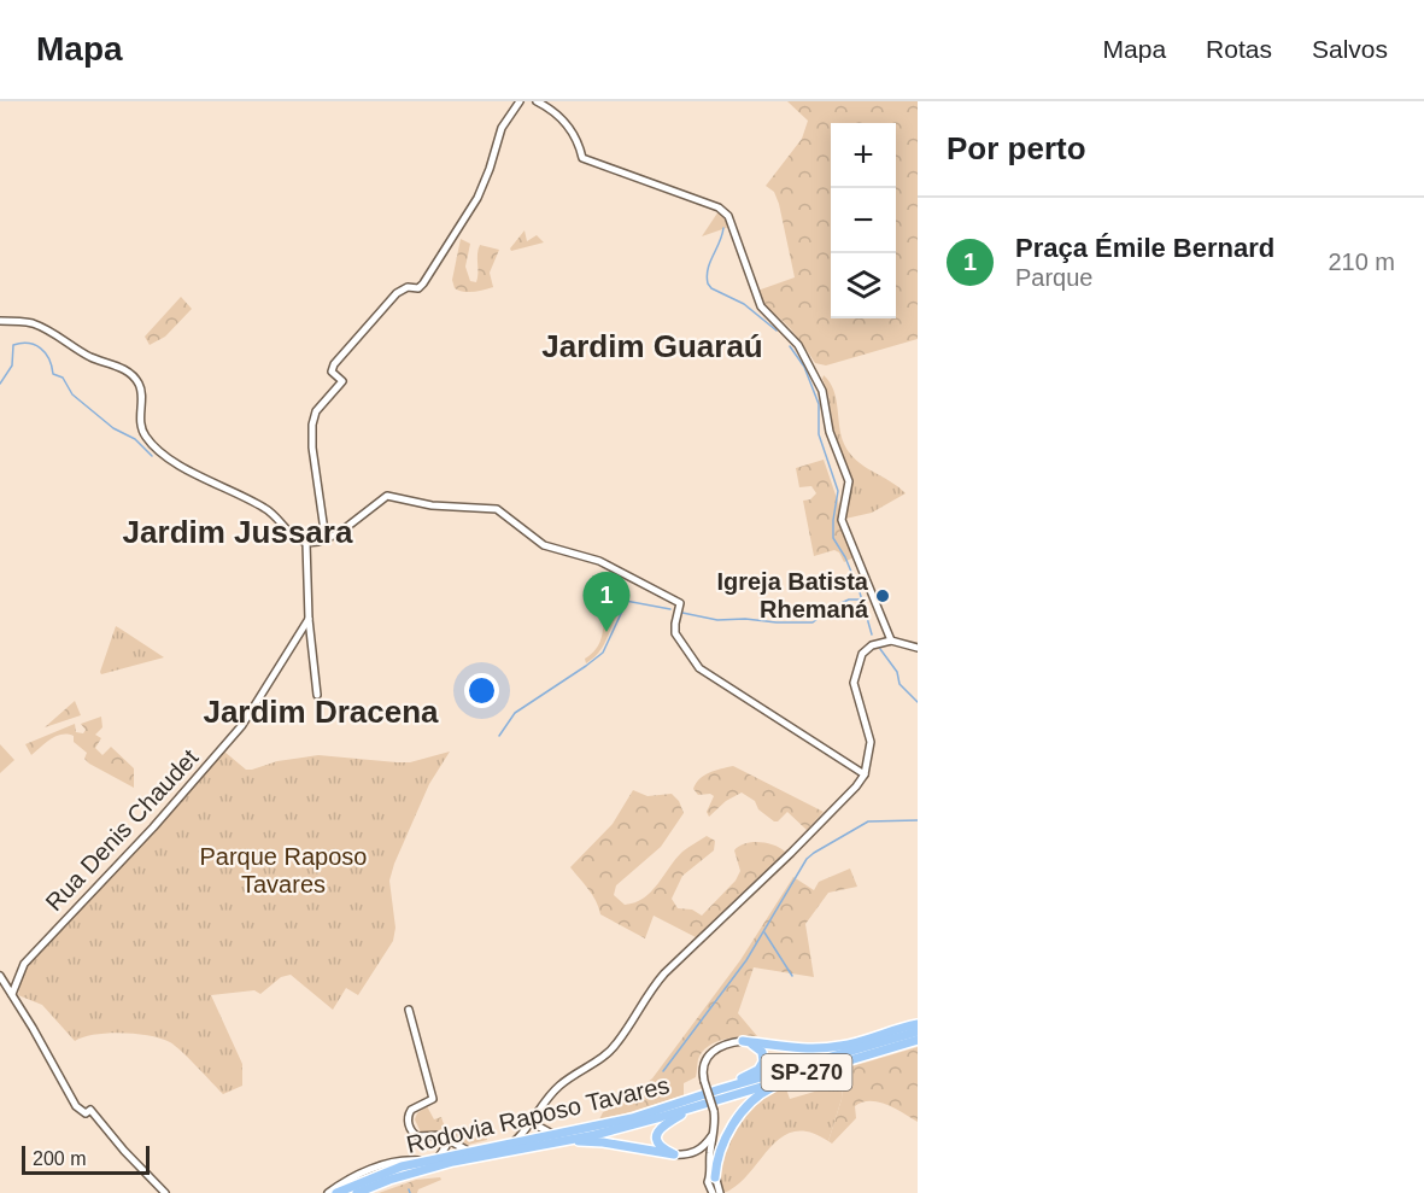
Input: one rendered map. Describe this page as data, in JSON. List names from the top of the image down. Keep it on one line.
{"streets":{"highway":["SP-270","Rodovia Raposo Tavares"],"street":["Rua Denis Chaudet"]},"districts":["Jardim Guaraú","Jardim Jussara","Jardim Dracena"],"parks":["Parque Raposo Tavares"],"places":["Igreja Batista Rhemaná"],"scale_bar":"200 m","page":{"header":"Mapa","nav":["Mapa","Rotas","Salvos"],"heading":"Por perto","map_buttons":["+","−"],"list":[{"mark":"1","name":"Praça Émile Bernard","note":"Parque","value":"210 m"}],"pins":"1","scale":"200 m"}}
